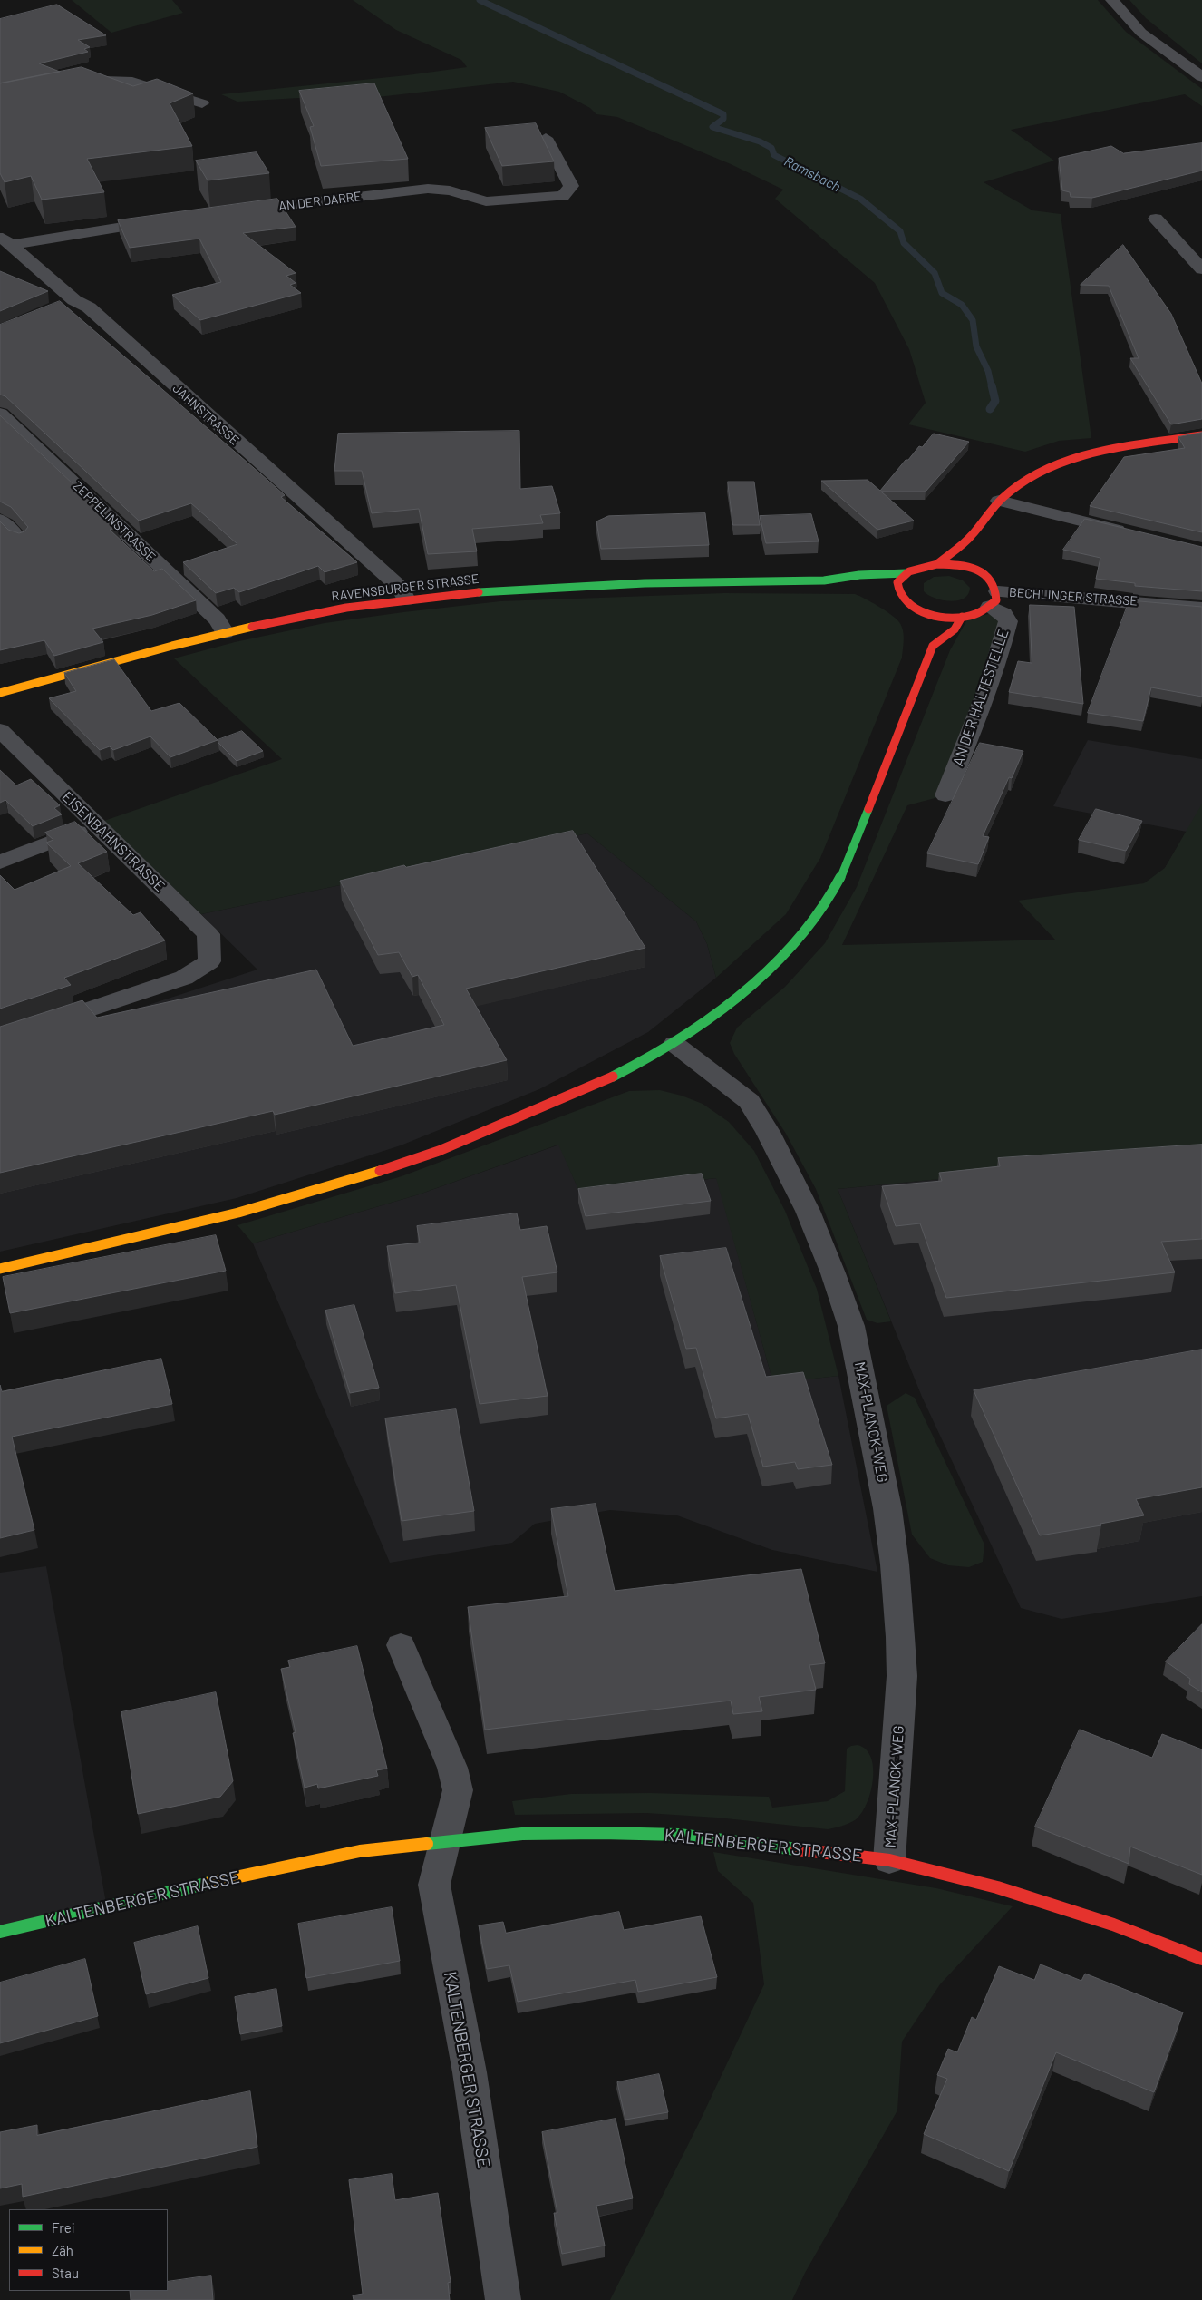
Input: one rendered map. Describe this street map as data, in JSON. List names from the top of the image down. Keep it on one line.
{"streets":{"main road":["RAVENSBURGER STRASSE","KALTENBERGER STRASSE"],"street":["AN DER DARRE","JAHNSTRASSE","ZEPPELINSTRASSE","BECHLINGER STRASSE","AN DER HALTESTELLE","EISENBAHNSTRASSE","MAX-PLANCK-WEG"]},"crossings":[["JAHNSTRASSE","RAVENSBURGER STRASSE"],["ZEPPELINSTRASSE","RAVENSBURGER STRASSE"],["RAVENSBURGER STRASSE","BECHLINGER STRASSE"],["RAVENSBURGER STRASSE","AN DER HALTESTELLE"],["BECHLINGER STRASSE","AN DER HALTESTELLE"],["MAX-PLANCK-WEG","KALTENBERGER STRASSE"]],"water":["Ramsbach"],"legend":["Frei","Zäh","Stau"]}
